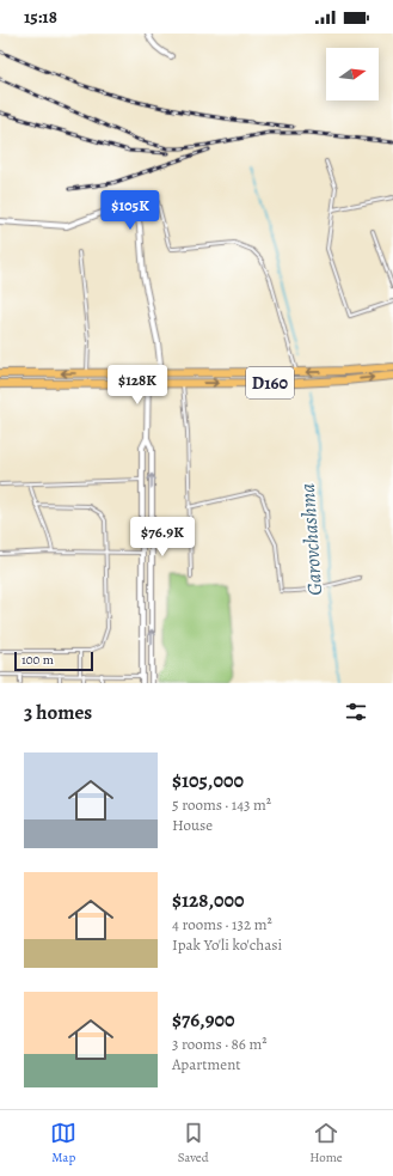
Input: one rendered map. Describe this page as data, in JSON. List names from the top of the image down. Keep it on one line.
{"streets":{"main road":["D160"]},"water":["Garovchashma"],"scale_bar":"100 m","north":"right","page":{"status":"15:18","price":["$105K","$128K","$76.9K"],"scale":"100 m","heading":"3 homes","list":[{"name":"$105,000","note":"5 rooms · 143 m² · House"},{"name":"$128,000","note":"4 rooms · 132 m² · Ipak Yo'li ko'chasi"},{"name":"$76,900","note":"3 rooms · 86 m² · Apartment"}],"tabs":["Map","Saved","Home"]}}
